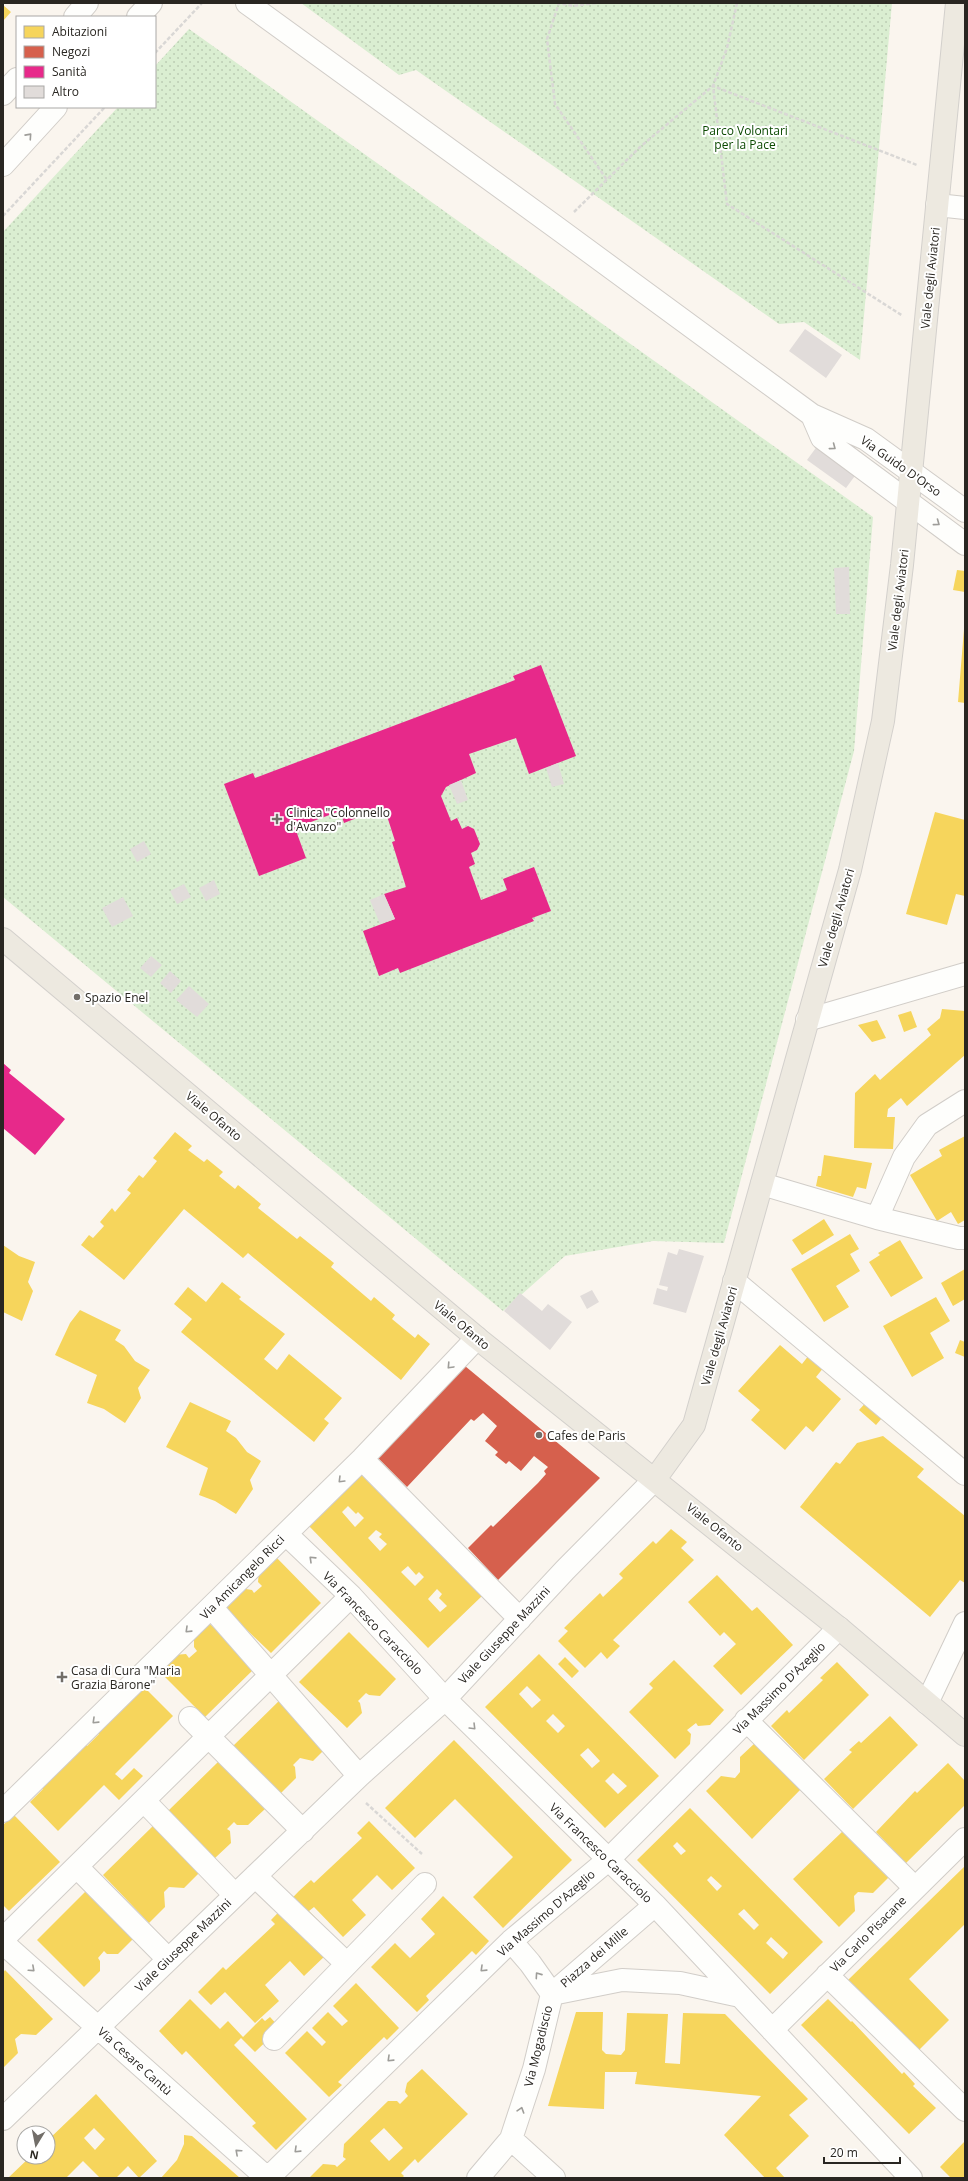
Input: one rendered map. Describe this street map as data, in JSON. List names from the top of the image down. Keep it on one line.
{"streets":{"main road":["Viale degli Aviatori","Viale Ofanto"],"street":["Via Guido D'Orso","Via Amicangelo Ricci","Via Francesco Caracciolo","Viale Giuseppe Mazzini","Via Massimo D'Azeglio","Via Carlo Pisacane","Piazza dei Mille","Via Mogadiscio","Via Cesare Cantù"]},"crossings":[["Viale degli Aviatori","Via Guido D'Orso"],["Viale degli Aviatori","Viale Ofanto"],["Viale degli Aviatori","Viale Giuseppe Mazzini"],["Viale Ofanto","Via Amicangelo Ricci"],["Viale Ofanto","Viale Giuseppe Mazzini"],["Viale Ofanto","Via Massimo D'Azeglio"],["Via Amicangelo Ricci","Via Francesco Caracciolo"],["Via Francesco Caracciolo","Viale Giuseppe Mazzini"],["Via Francesco Caracciolo","Via Massimo D'Azeglio"],["Via Francesco Caracciolo","Via Carlo Pisacane"],["Via Francesco Caracciolo","Piazza dei Mille"],["Viale Giuseppe Mazzini","Via Cesare Cantù"],["Via Massimo D'Azeglio","Via Mogadiscio"],["Via Massimo D'Azeglio","Via Cesare Cantù"],["Piazza dei Mille","Via Mogadiscio"]],"one_way":["Via Mogadiscio"],"parks":["Parco Volontari per la Pace"],"places":{"health":["Clinica \"Colonnello d'Avanzo\"","Casa di Cura \"Maria Grazia Barone\""],"other":["Spazio Enel","Cafes de Paris"]},"legend":["Abitazioni","Negozi","Sanità","Altro"],"scale_bar":"20 m","north":"bottom"}
